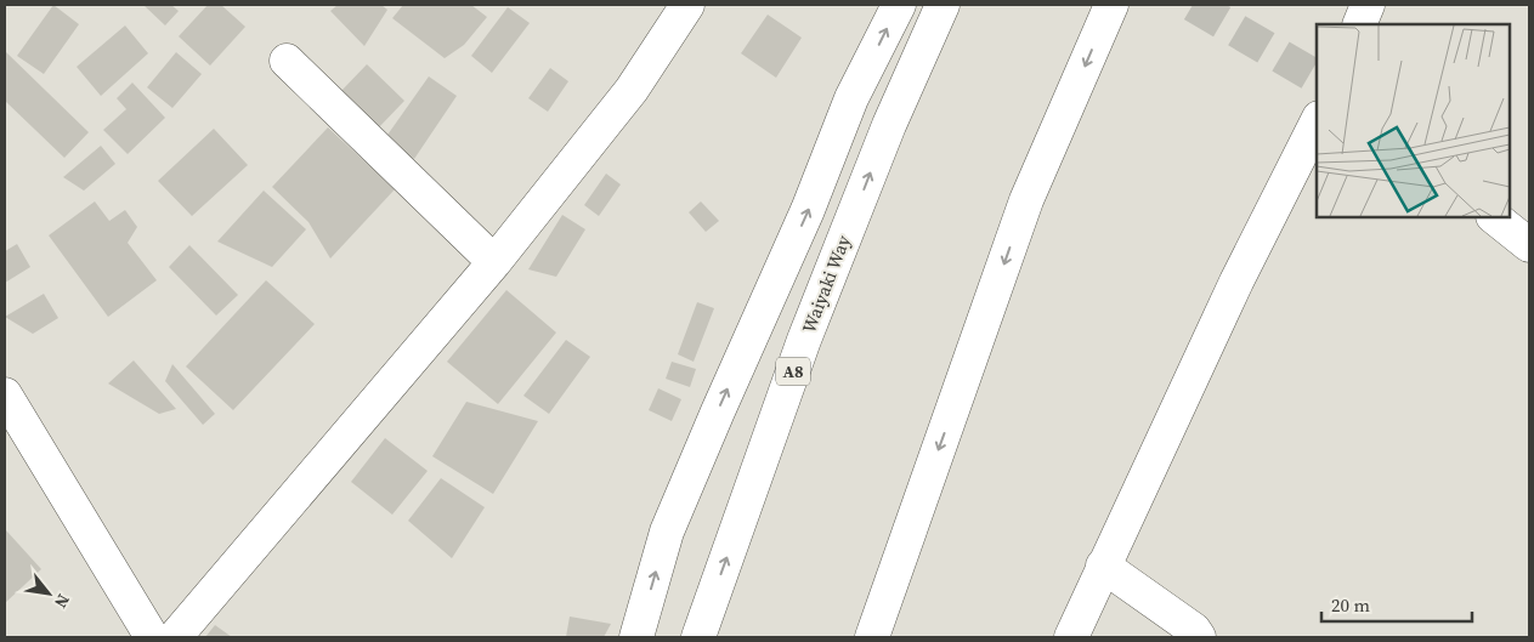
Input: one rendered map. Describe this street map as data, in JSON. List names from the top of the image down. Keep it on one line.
{"streets":{"main road":["Waiyaki Way","A8"]},"scale_bar":"20 m","north":"bottom right"}
